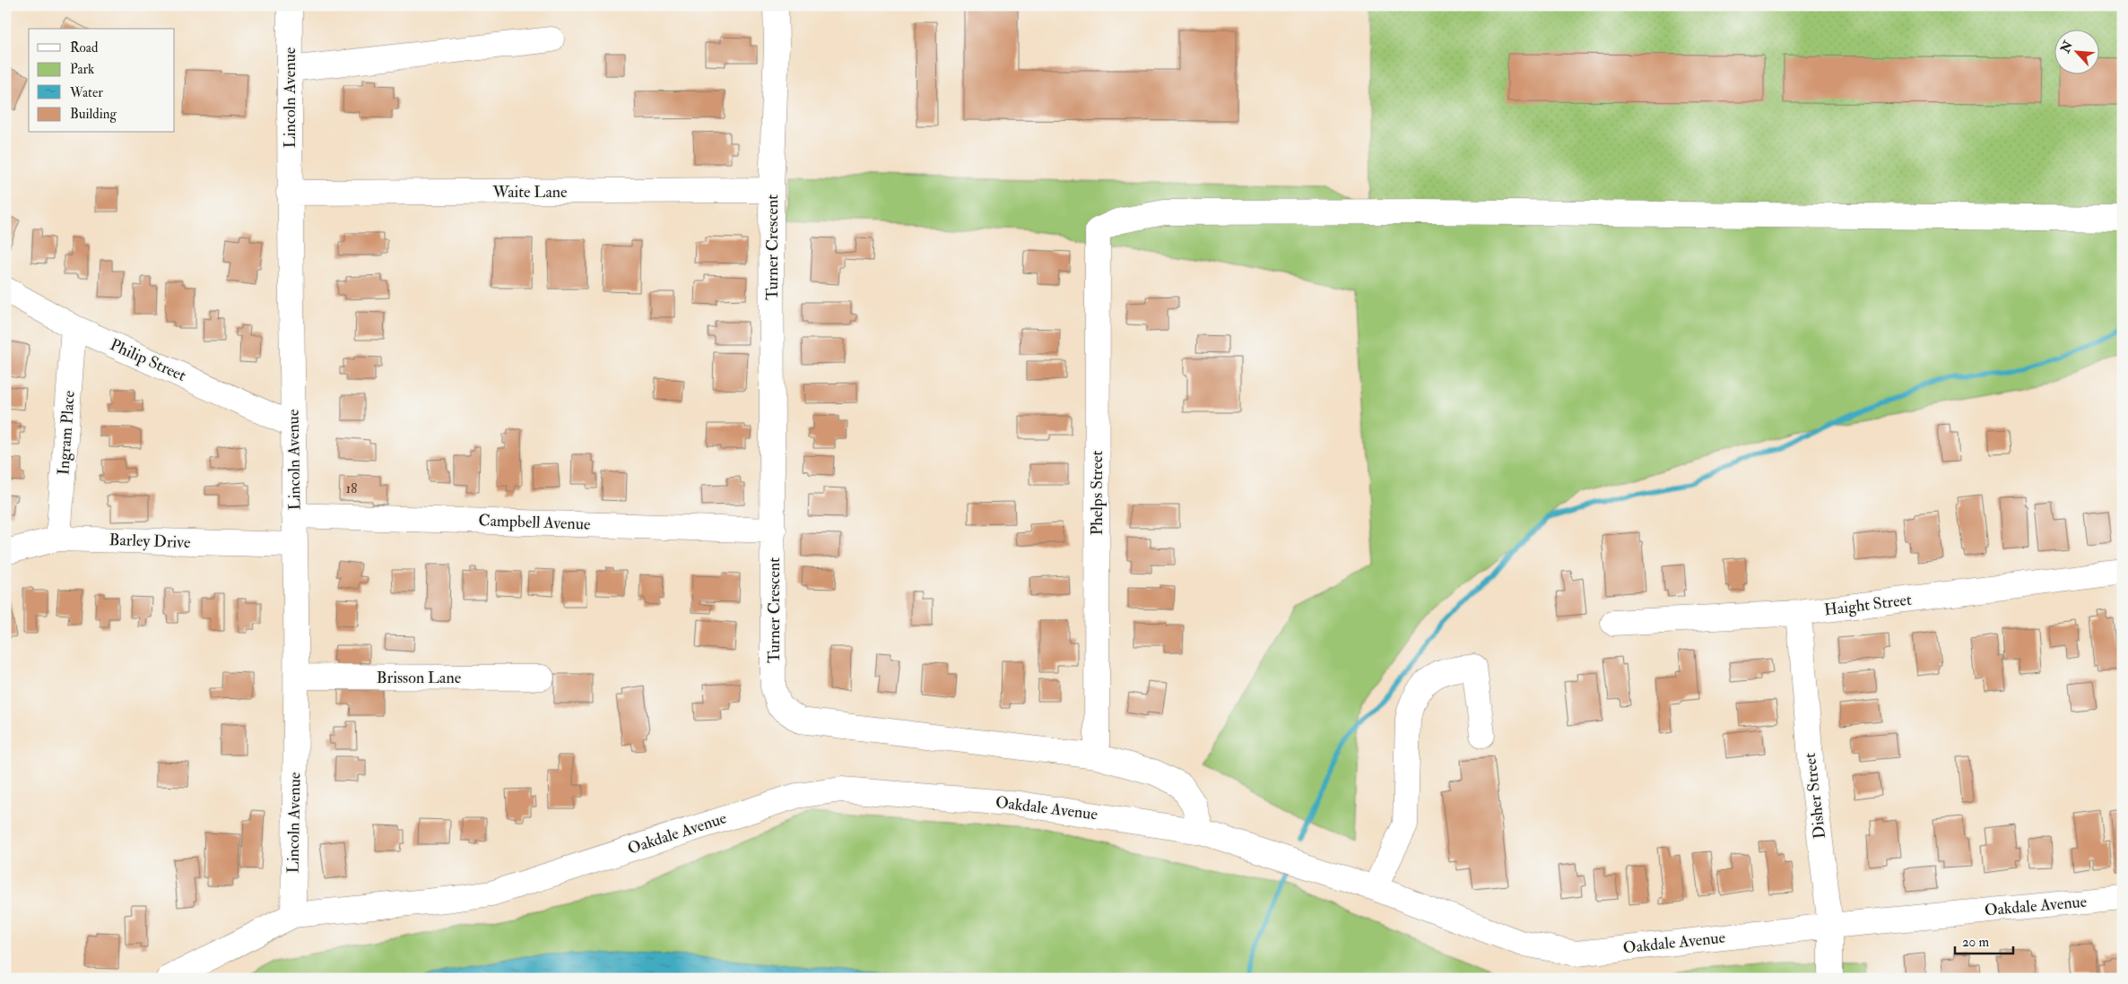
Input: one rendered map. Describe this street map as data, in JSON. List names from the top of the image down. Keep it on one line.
{"streets":{"street":["Lincoln Avenue","Waite Lane","Turner Crescent","Philip Street","Ingram Place","Phelps Street","Campbell Avenue","Barley Drive","Haight Street","Brisson Lane","Disher Street","Oakdale Avenue"]},"crossings":[["Lincoln Avenue","Waite Lane"],["Lincoln Avenue","Philip Street"],["Lincoln Avenue","Campbell Avenue"],["Lincoln Avenue","Barley Drive"],["Lincoln Avenue","Brisson Lane"],["Lincoln Avenue","Oakdale Avenue"],["Waite Lane","Turner Crescent"],["Turner Crescent","Phelps Street"],["Turner Crescent","Campbell Avenue"],["Turner Crescent","Oakdale Avenue"],["Philip Street","Ingram Place"],["Ingram Place","Barley Drive"],["Haight Street","Disher Street"],["Disher Street","Oakdale Avenue"]],"house_numbers":["18"],"legend":["Road","Park","Water","Building"],"scale_bar":"20 m","north":"top left"}
